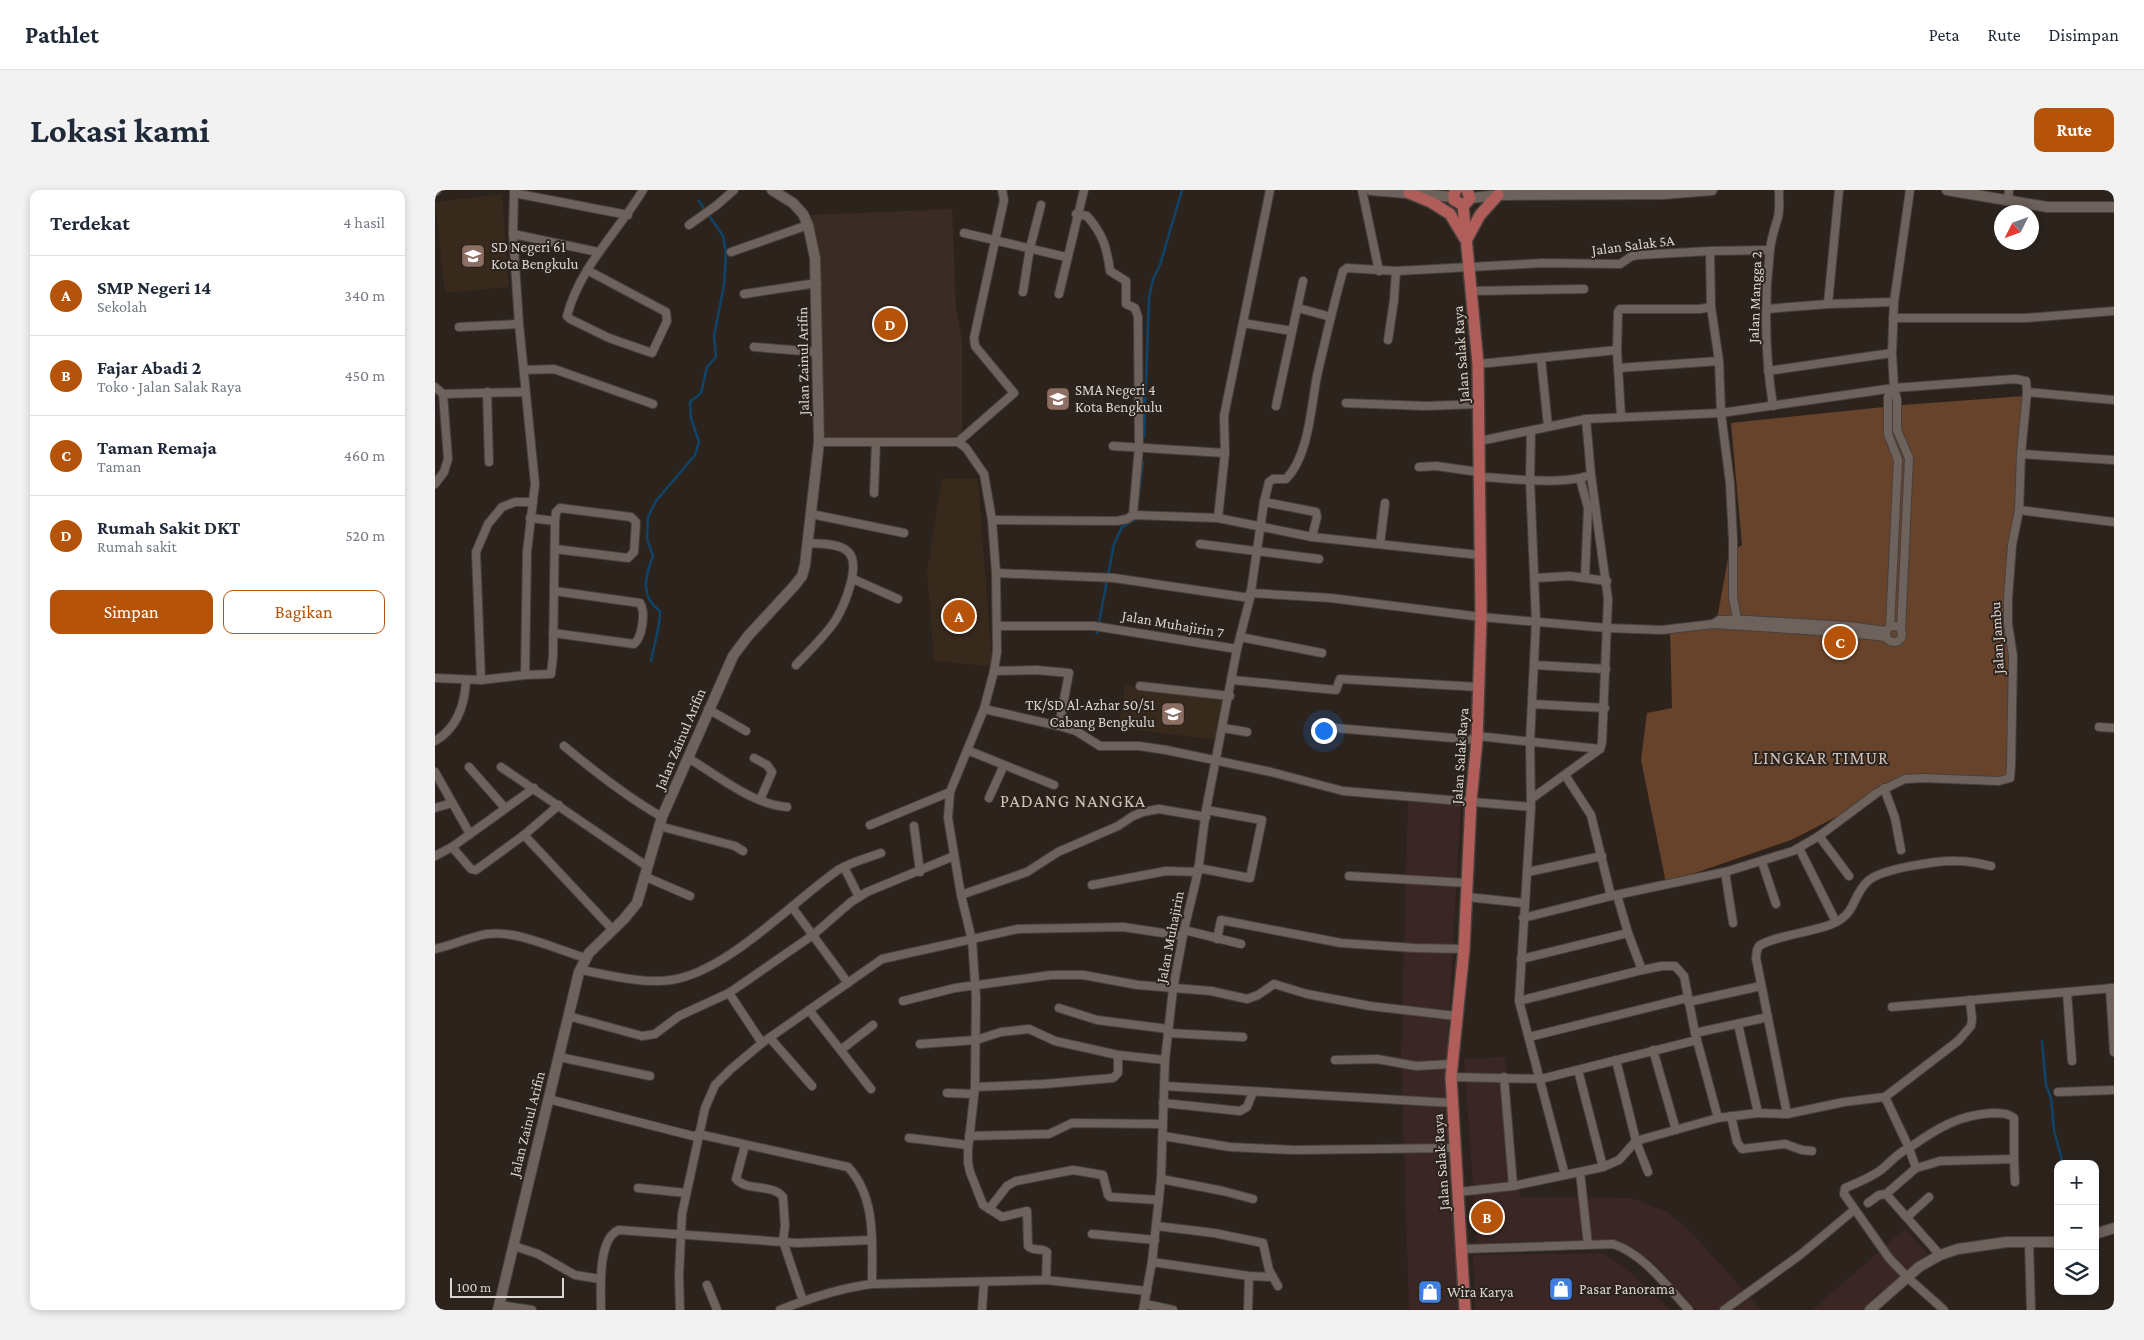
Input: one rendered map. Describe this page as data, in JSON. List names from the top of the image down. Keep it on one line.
{"streets":{"main road":["Jalan Salak Raya"],"street":["Jalan Salak 5A","Jalan Mangga 2","Jalan Zainul Arifin","Jalan Muhajirin 7","Jalan Jambu","Jalan Muhajirin"]},"crossings":[["Jalan Salak 5A","Jalan Mangga 2"],["Jalan Salak 5A","Jalan Salak Raya"],["Jalan Salak 5A","Jalan Muhajirin"],["Jalan Muhajirin 7","Jalan Muhajirin"]],"districts":["LINGKAR TIMUR","PADANG NANGKA"],"places":{"school or university":["SD Negeri 61 Kota Bengkulu","SMA Negeri 4 Kota Bengkulu","TK/SD Al-Azhar 50/51 Cabang Bengkulu"],"shop":["Pasar Panorama","Wira Karya"]},"scale_bar":"100 m","north":"bottom left","page":{"header":"Pathlet","nav":["Peta","Rute","Disimpan"],"buttons":["Rute",["Simpan","Bagikan"]],"title":"Lokasi kami","heading":["Terdekat","4 hasil"],"list":[{"mark":"A","name":"SMP Negeri 14","note":"Sekolah","value":"340 m"},{"mark":"B","name":"Fajar Abadi 2","note":"Toko · Jalan Salak Raya","value":"450 m"},{"mark":"C","name":"Taman Remaja","note":"Taman","value":"460 m"},{"mark":"D","name":"Rumah Sakit DKT","note":"Rumah sakit","value":"520 m"}],"pins":["D","A","C","B"],"map_buttons":["+","−"],"scale":"100 m"}}
